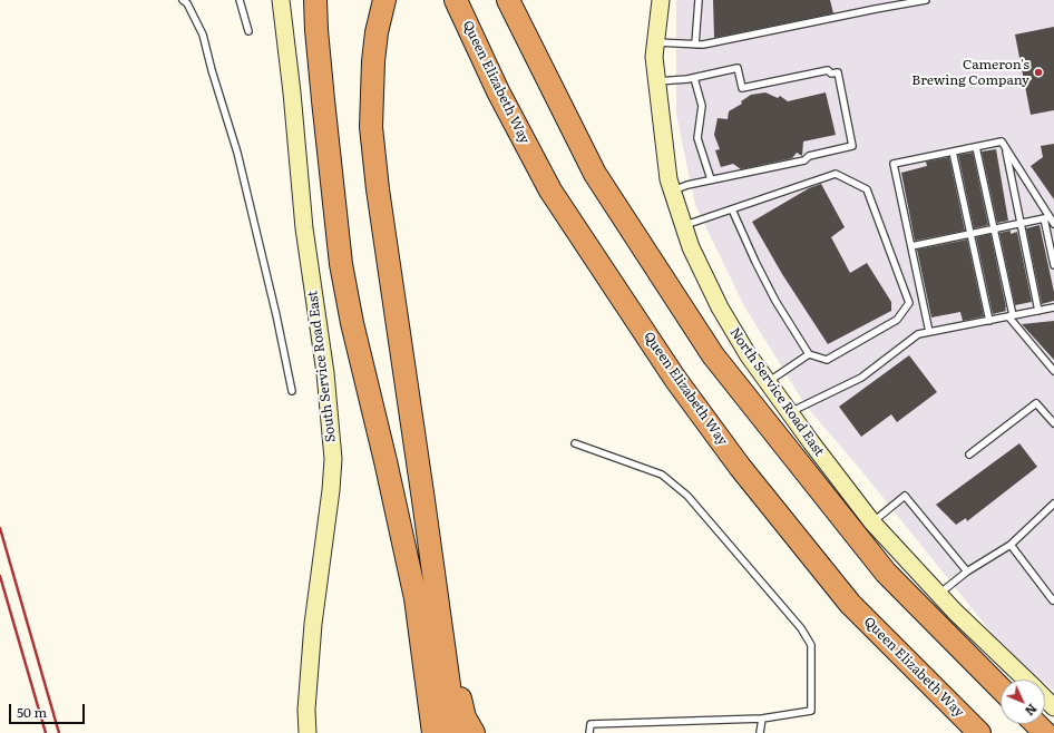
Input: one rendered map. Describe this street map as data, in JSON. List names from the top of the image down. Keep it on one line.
{"streets":{"highway":["Queen Elizabeth Way"],"street":["South Service Road East","North Service Road East"]},"places":["Cameron's Brewing Company"],"scale_bar":"50 m","north":"bottom right"}
